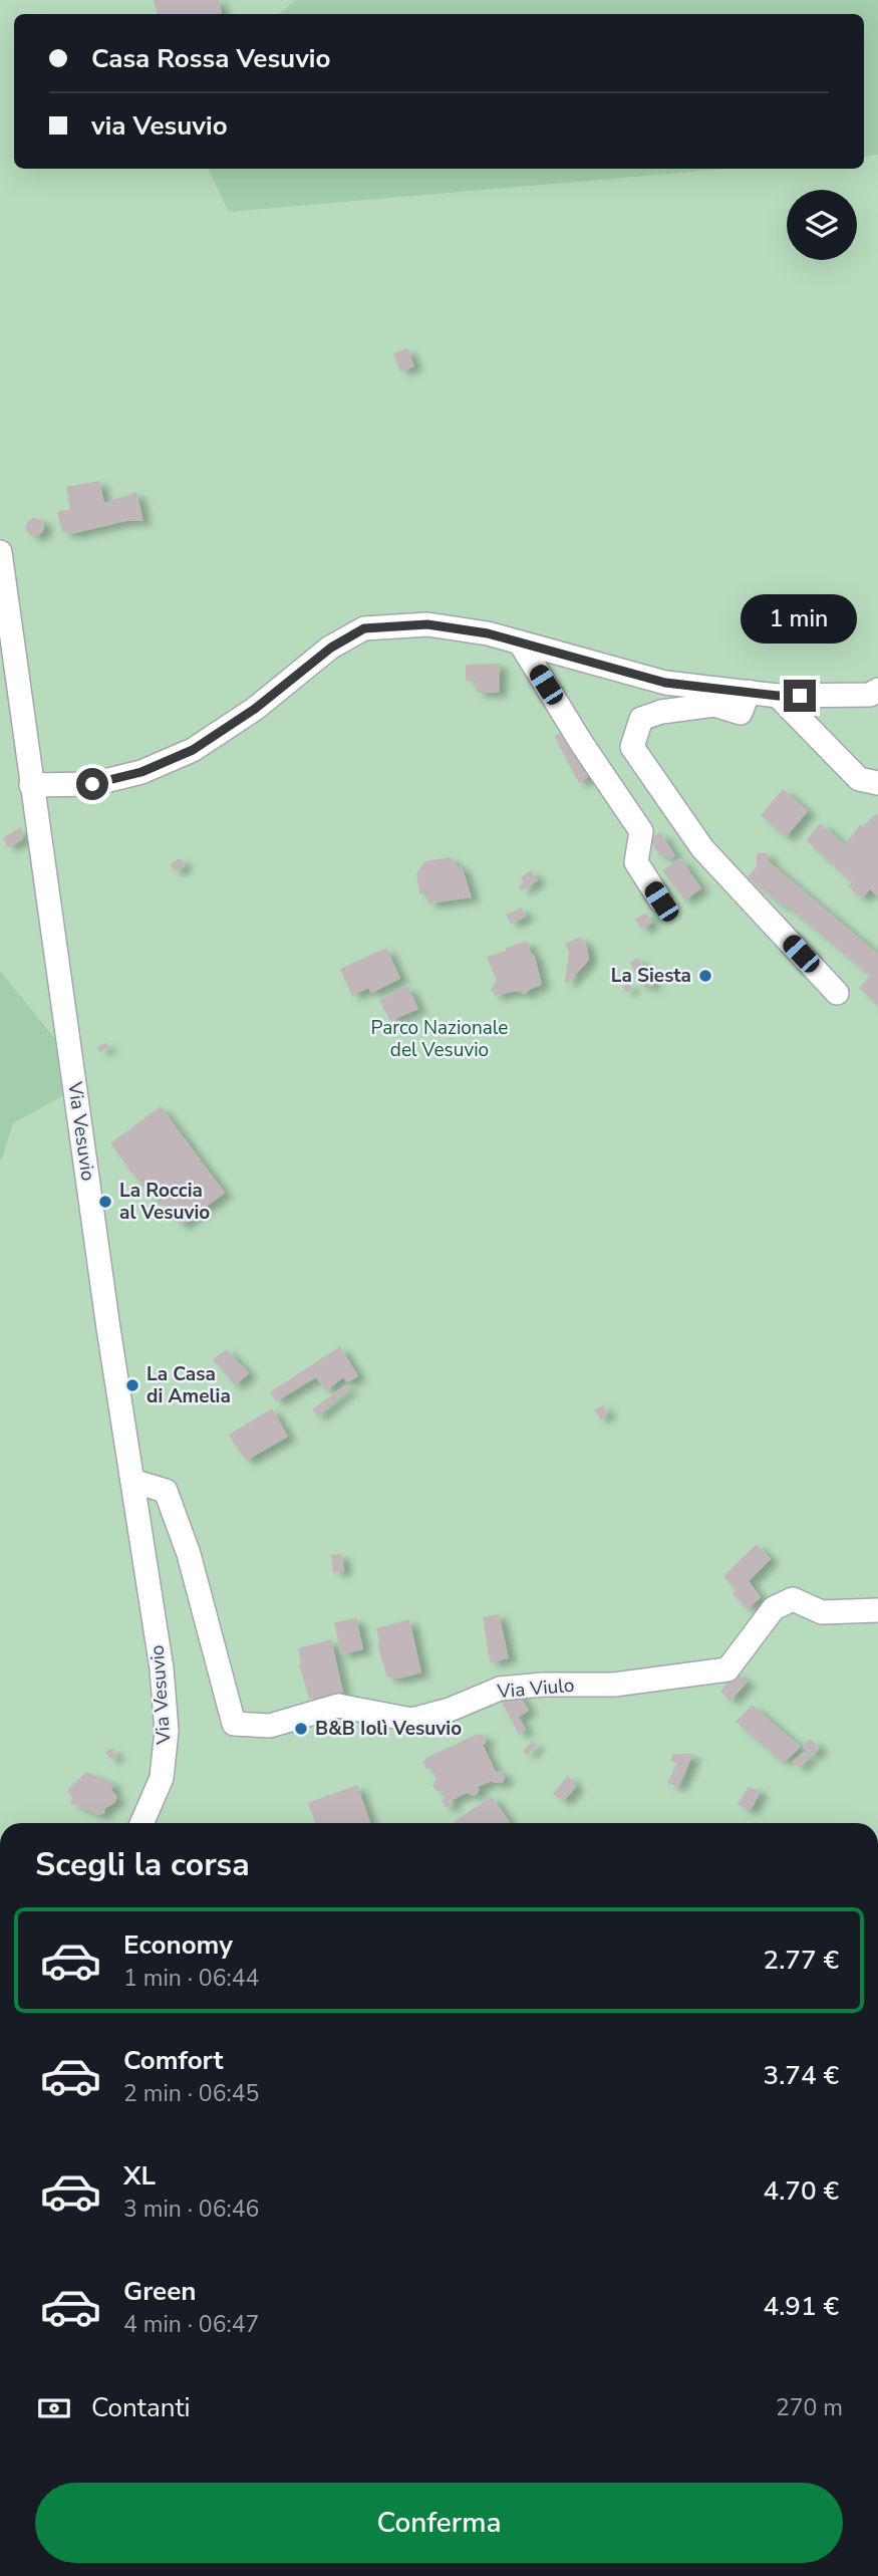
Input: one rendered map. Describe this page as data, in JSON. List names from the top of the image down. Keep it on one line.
{"streets":{"street":["Via Vesuvio","Via Viulo"]},"crossings":[["Via Vesuvio","Via Viulo"]],"parks":["Parco Nazionale del Vesuvio"],"places":["La Siesta","La Roccia al Vesuvio","La Casa di Amelia","B&B Iolì Vesuvio"],"page":{"banner":["Casa Rossa Vesuvio","via Vesuvio"],"bubble":"1 min","heading":"Scegli la corsa","list":[{"name":"Economy","note":"1 min · 06:44","value":"2.77 €"},{"name":"Comfort","note":"2 min · 06:45","value":"3.74 €"},{"name":"XL","note":"3 min · 06:46","value":"4.70 €"},{"name":"Green","note":"4 min · 06:47","value":"4.91 €"}],"pay":["Contanti","270 m"],"buttons":"Conferma"}}
